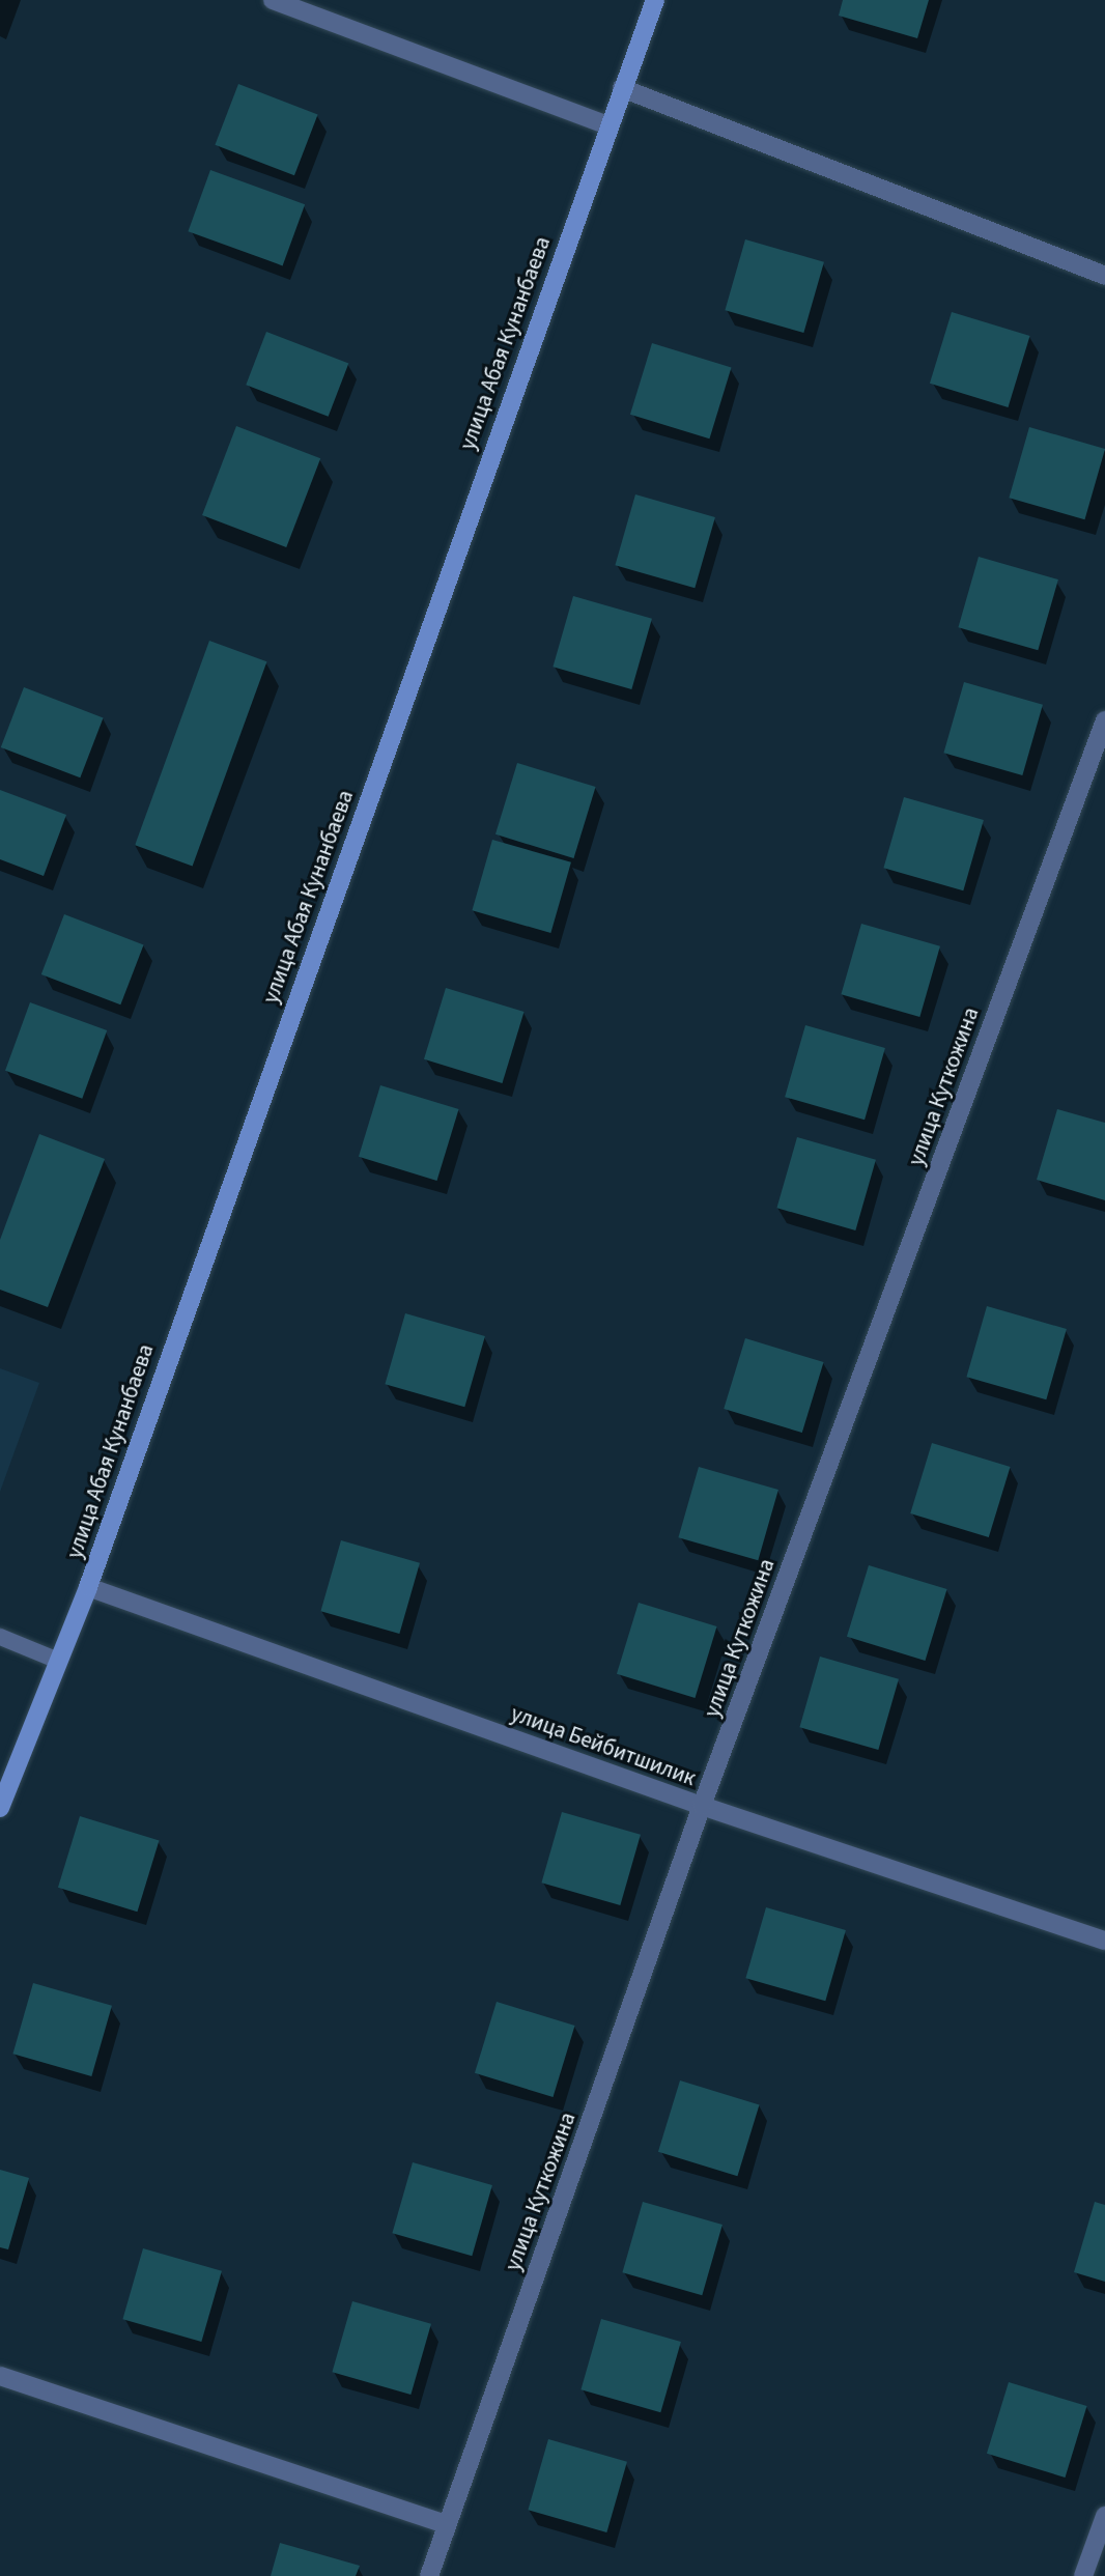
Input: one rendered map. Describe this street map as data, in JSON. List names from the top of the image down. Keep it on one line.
{"streets":{"street":["улица Абая Кунанбаева","улица Куткожина","улица Бейбитшилик"]},"crossings":[["улица Абая Кунанбаева","улица Бейбитшилик"],["улица Куткожина","улица Бейбитшилик"]]}
